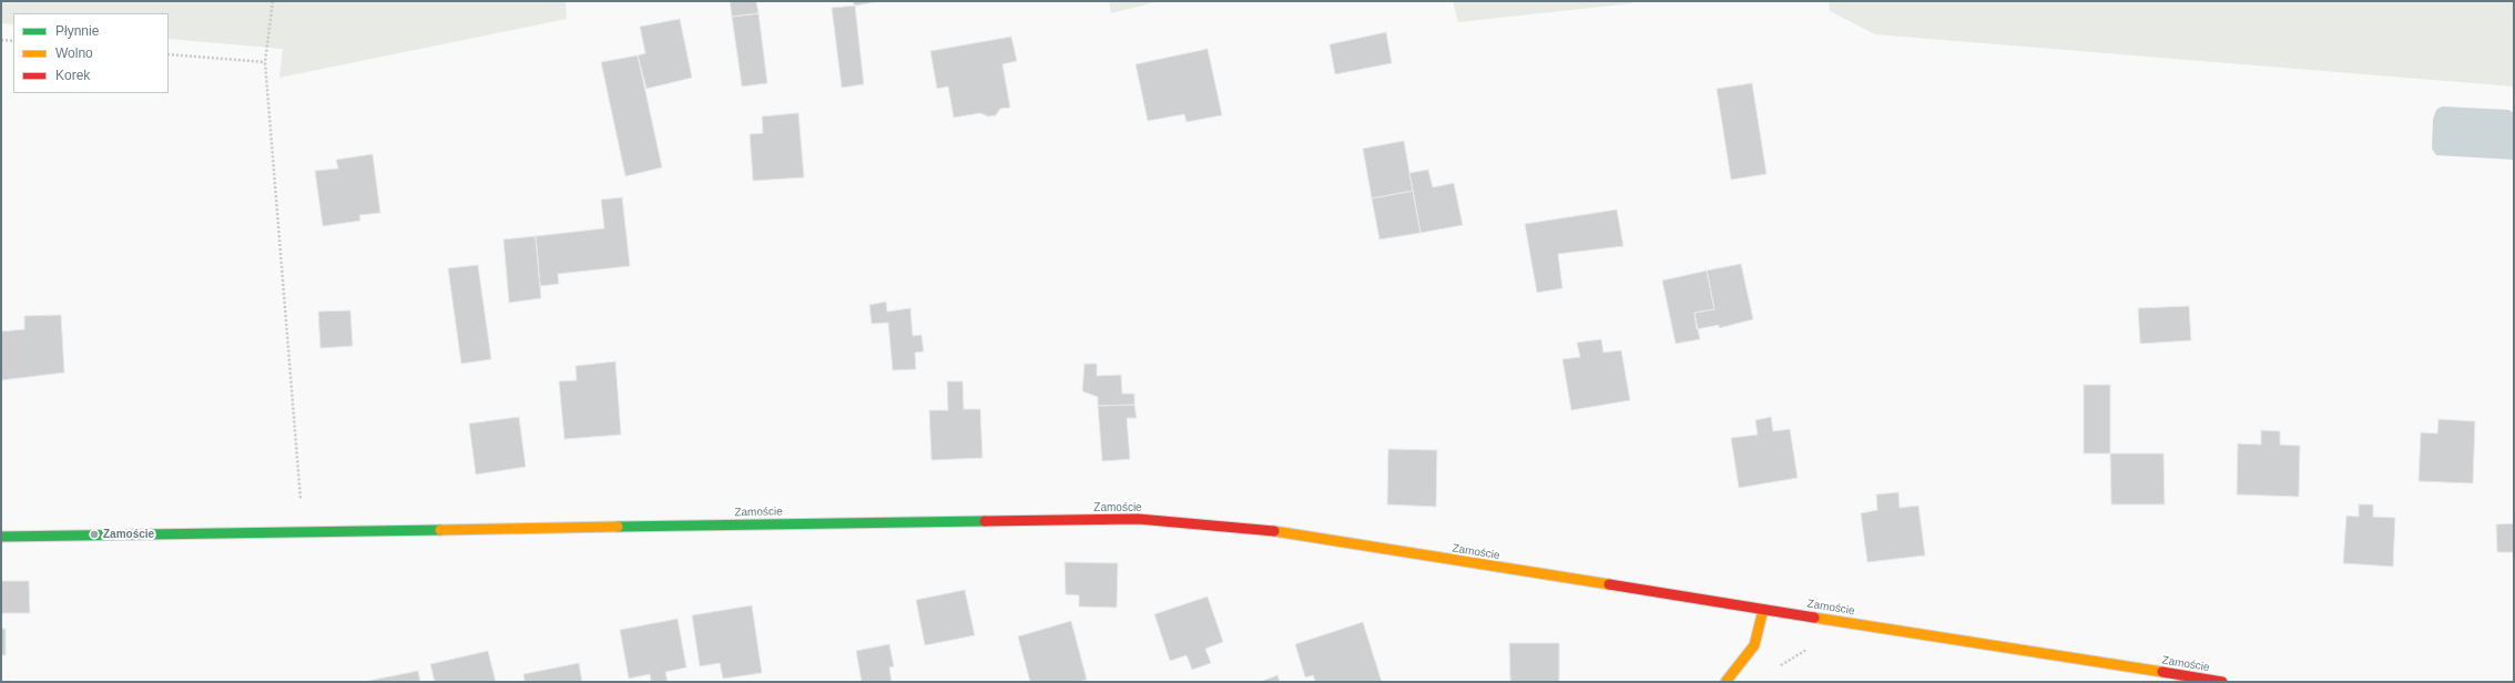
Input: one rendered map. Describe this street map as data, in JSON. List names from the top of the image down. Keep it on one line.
{"streets":{"street":["Zamoście"]},"places":["Zamoście"],"legend":["Płynnie","Wolno","Korek"]}
